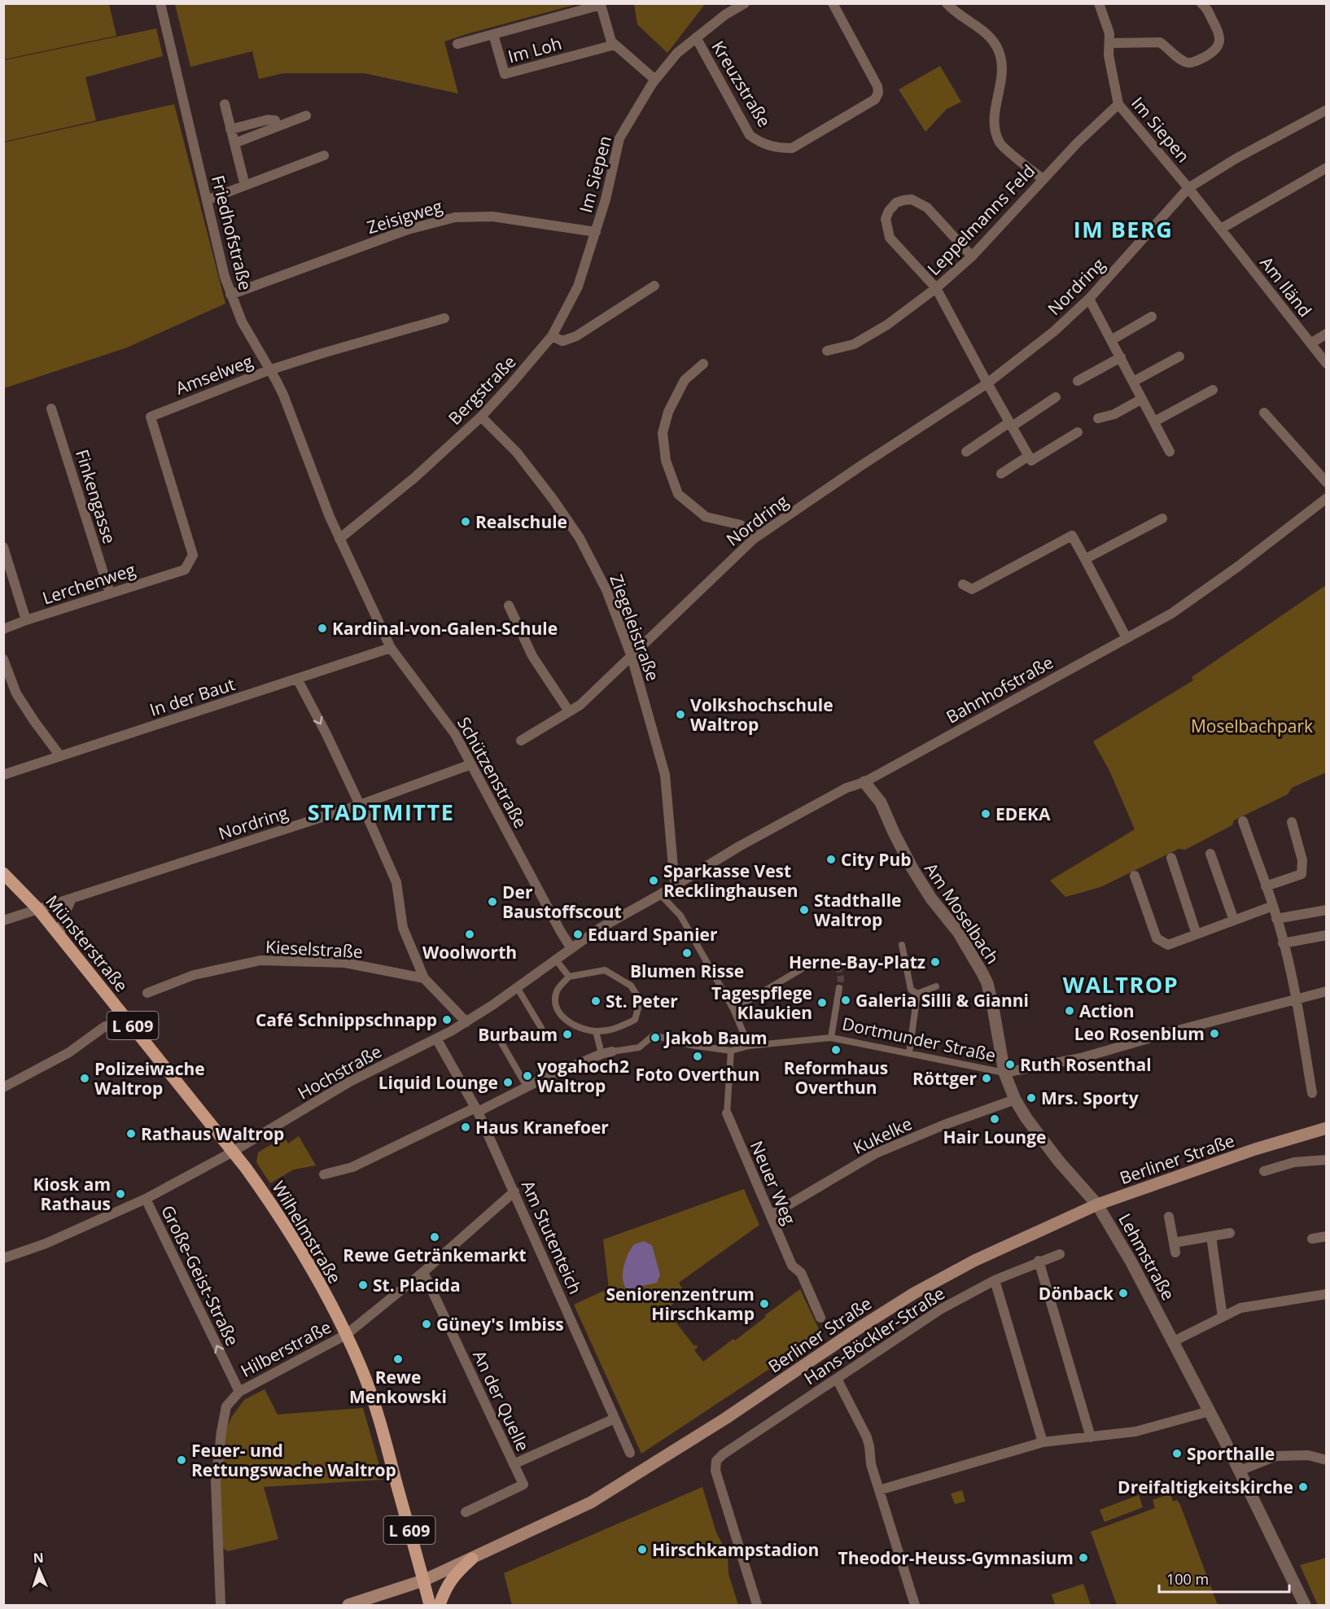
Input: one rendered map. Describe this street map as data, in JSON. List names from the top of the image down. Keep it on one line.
{"streets":{"main road":["Münsterstraße","L 609","Berliner Straße","Wilhelmstraße"],"street":["Im Loh","Kreuzstraße","Im Siepen","Zeisigweg","Leppelmanns Feld","Friedhofstraße","Nordring","Am Iländ","Amselweg","Bergstraße","Finkengasse","Lerchenweg","Ziegeleistraße","Bahnhofstraße","In der Baut","Schützenstraße","Am Moselbach","Kieselstraße","Dortmunder Straße","Hochstraße","Kukelke","Neuer Weg","Am Stutenteich","Lehmstraße","Große-Geist-Straße","Hans-Böckler-Straße","Hilberstraße","An der Quelle"]},"crossings":[["Im Loh","Im Siepen"],["Kreuzstraße","Im Siepen"],["Im Siepen","Zeisigweg"],["Im Siepen","Leppelmanns Feld"],["Im Siepen","Nordring"],["Im Siepen","Am Iländ"],["Im Siepen","Bergstraße"],["Zeisigweg","Friedhofstraße"],["Friedhofstraße","Amselweg"],["Friedhofstraße","Bergstraße"],["Friedhofstraße","Schützenstraße"],["Nordring","Am Iländ"],["Nordring","Ziegeleistraße"],["Nordring","Schützenstraße"],["Nordring","Münsterstraße"],["Amselweg","Lerchenweg"],["Bergstraße","Ziegeleistraße"],["Bergstraße","Schützenstraße"],["Finkengasse","Lerchenweg"],["Ziegeleistraße","Bahnhofstraße"],["Ziegeleistraße","Hochstraße"],["Bahnhofstraße","Am Moselbach"],["Bahnhofstraße","Hochstraße"],["In der Baut","Schützenstraße"],["Schützenstraße","Hochstraße"],["Am Moselbach","Dortmunder Straße"],["Am Moselbach","Lehmstraße"],["Münsterstraße","Hochstraße"],["Münsterstraße","Wilhelmstraße"],["L 609","Berliner Straße"],["L 609","Wilhelmstraße"],["L 609","Hilberstraße"],["Dortmunder Straße","Neuer Weg"],["Dortmunder Straße","Lehmstraße"],["Hochstraße","Wilhelmstraße"],["Hochstraße","Am Stutenteich"],["Hochstraße","Große-Geist-Straße"],["Kukelke","Neuer Weg"],["Kukelke","Lehmstraße"],["Berliner Straße","Lehmstraße"],["Wilhelmstraße","Hilberstraße"],["Am Stutenteich","Hilberstraße"],["Große-Geist-Straße","Hilberstraße"],["Hilberstraße","An der Quelle"]],"one_way":["Große-Geist-Straße"],"districts":["IM BERG","STADTMITTE","WALTROP"],"parks":["Moselbachpark"],"places":["Realschule","Kardinal-von-Galen-Schule","Volkshochschule Waltrop","EDEKA","City Pub","Sparkasse Vest Recklinghausen","Der Baustoffscout","Stadthalle Waltrop","Woolworth","Eduard Spanier","Blumen Risse","Herne-Bay-Platz","Galeria Silli & Gianni","St. Peter","Tagespflege Klaukien","Action","Café Schnippschnapp","Leo Rosenblum","Burbaum","Jakob Baum","Reformhaus Overthun","Foto Overthun","Ruth Rosenthal","yogahoch2 Waltrop","Polizeiwache Waltrop","Röttger","Liquid Lounge","Mrs. Sporty","Hair Lounge","Haus Kranefoer","Rathaus Waltrop","Kiosk am Rathaus","Rewe Getränkemarkt","St. Placida","Dönback","Seniorenzentrum Hirschkamp","Güney's Imbiss","Rewe Menkowski","Sporthalle","Feuer- und Rettungswache Waltrop","Dreifaltigkeitskirche","Hirschkampstadion","Theodor-Heuss-Gymnasium"],"scale_bar":"100 m","north":"top"}
